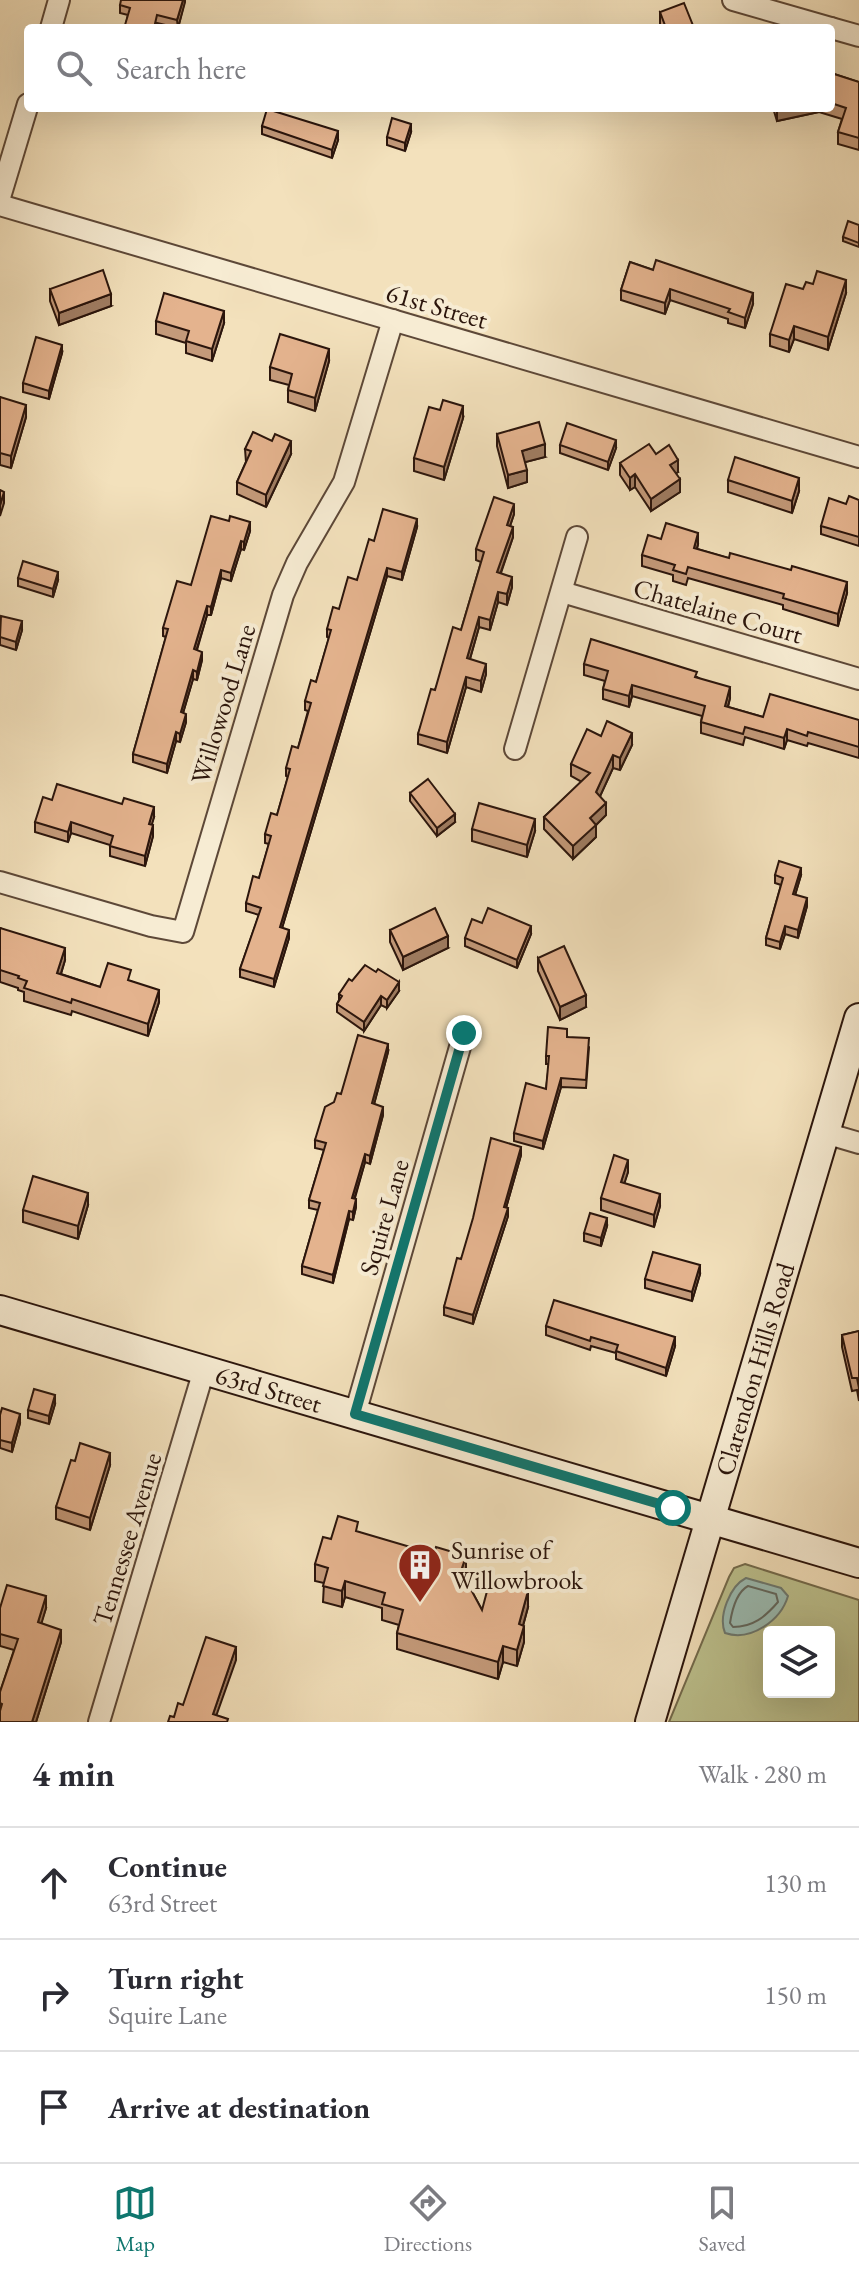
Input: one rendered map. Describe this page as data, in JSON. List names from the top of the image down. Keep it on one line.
{"streets":{"main road":["Clarendon Hills Road","63rd Street"],"street":["61st Street","Chatelaine Court","Willowood Lane","Squire Lane","Tennessee Avenue"]},"crossings":[["61st Street","Willowood Lane"],["Squire Lane","63rd Street"],["Clarendon Hills Road","63rd Street"],["63rd Street","Tennessee Avenue"]],"places":{"building":["Sunrise of Willowbrook"]},"page":{"search":"Search here","heading":["4 min","Walk · 280 m"],"list":[["Continue","63rd Street","130 m"],["Turn right","Squire Lane","150 m"],"Arrive at destination"],"nav":["Map","Directions","Saved"]}}
